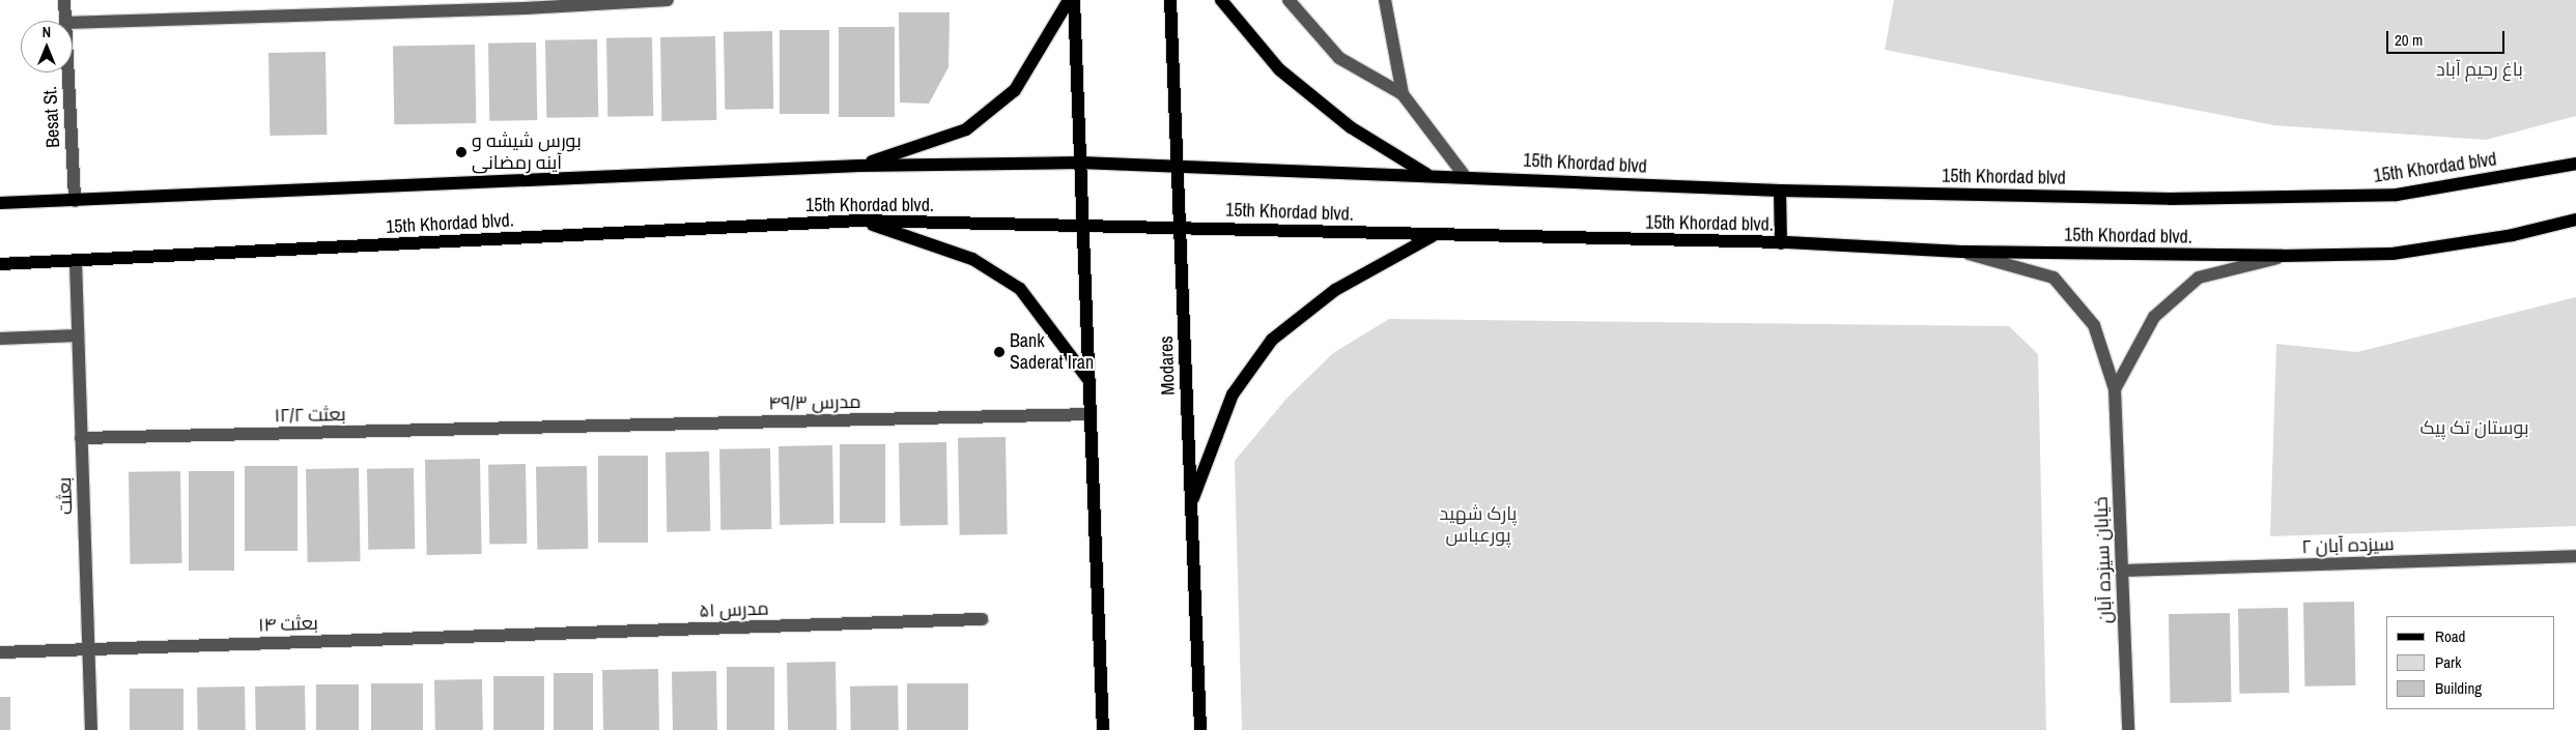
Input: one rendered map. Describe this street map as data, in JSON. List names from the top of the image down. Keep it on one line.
{"streets":{"main road":["15th Khordad blvd","15th Khordad blvd.","Modares"],"street":["Besat St.","مدرس ۴۹/۳","بعثت ۱۲/۲","بعثت","سیزده آبان ۲","خیابان سیزده آبان","مدرس ۵۱","بعثت ۱۴"]},"crossings":[["Besat St.","15th Khordad blvd."],["15th Khordad blvd","15th Khordad blvd."],["15th Khordad blvd.","Modares"],["15th Khordad blvd.","بعثت"],["15th Khordad blvd.","خیابان سیزده آبان"],["مدرس ۴۹/۳","بعثت ۱۲/۲"],["بعثت ۱۲/۲","بعثت"],["بعثت","بعثت ۱۴"],["سیزده آبان ۲","خیابان سیزده آبان"],["مدرس ۵۱","بعثت ۱۴"]],"parks":["باغ رحیم آباد","بوستان تک پیک","پارک شهید پورعباس"],"places":["بورس شیشه و آینه رمضانی","Bank Saderat Iran"],"legend":["Road","Park","Building"],"scale_bar":"20 m","north":"top"}
